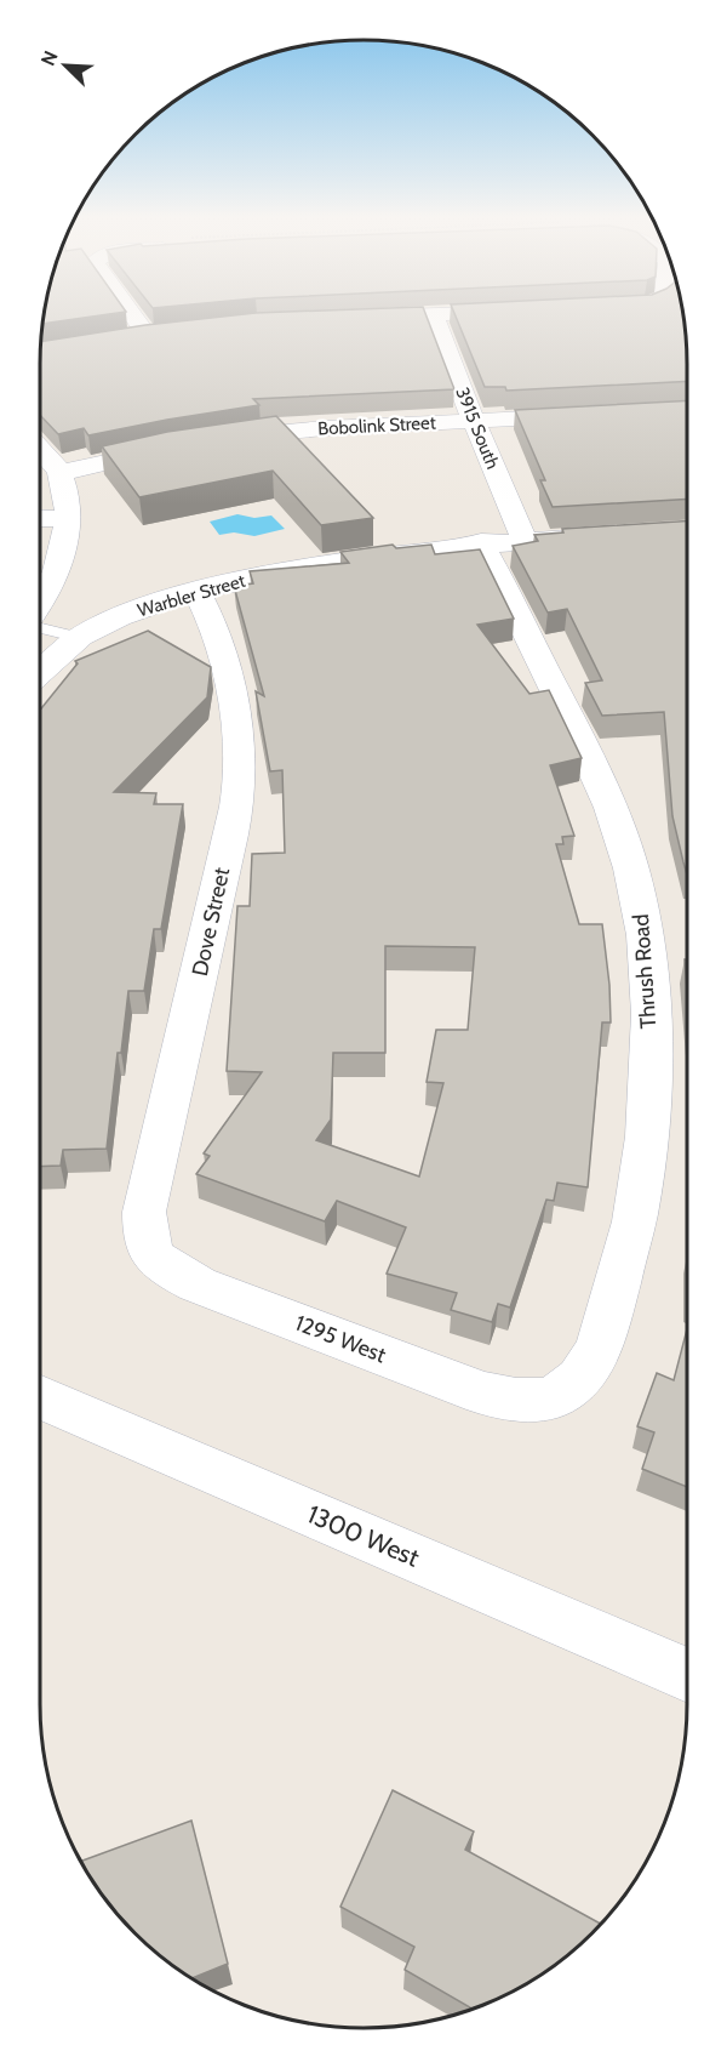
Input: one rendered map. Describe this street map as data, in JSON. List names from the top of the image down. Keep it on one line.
{"streets":{"street":["Bobolink Street","3915 South","Warbler Street","Dove Street","Thrush Road","1295 West","1300 West"]},"crossings":[["Bobolink Street","3915 South"],["3915 South","Warbler Street"],["Warbler Street","Dove Street"],["Warbler Street","Thrush Road"],["Dove Street","1295 West"],["Thrush Road","1295 West"]],"north":"top left"}
